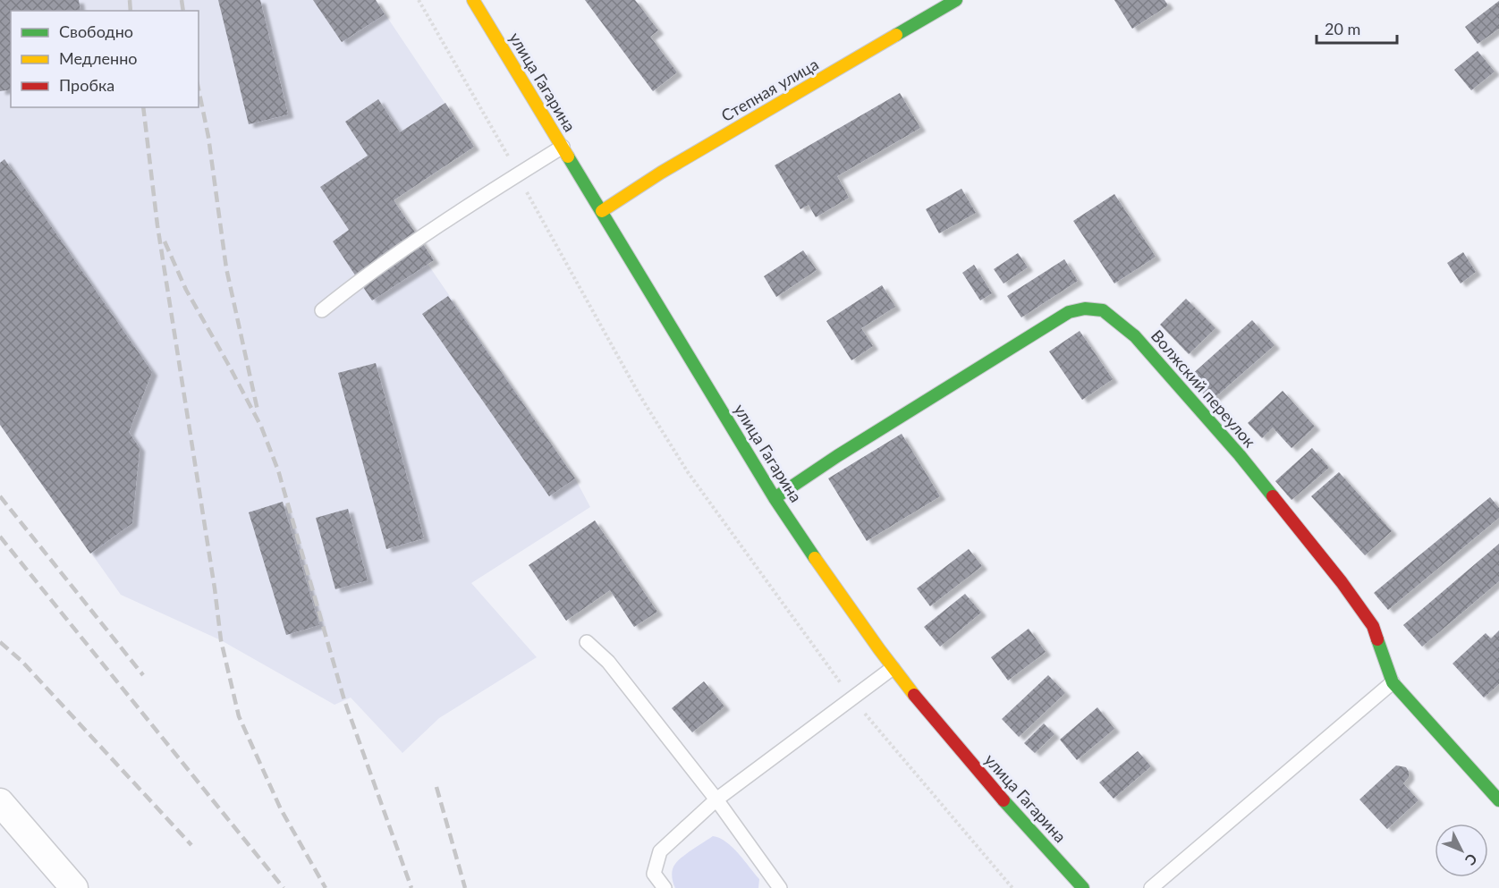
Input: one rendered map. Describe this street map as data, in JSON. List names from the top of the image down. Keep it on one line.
{"streets":{"street":["улица Гагарина","Степная улица","Волжский переулок"]},"crossings":[["улица Гагарина","Степная улица"],["улица Гагарина","Волжский переулок"]],"legend":["Свободно","Медленно","Пробка"],"scale_bar":"20 m","north":"bottom right"}
